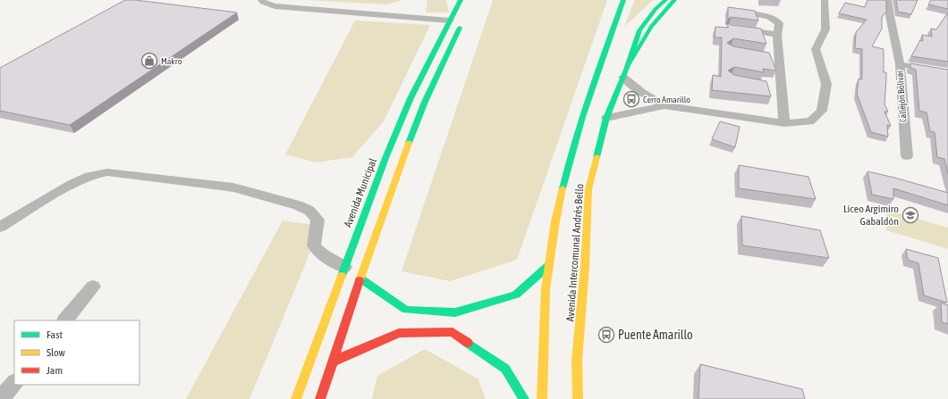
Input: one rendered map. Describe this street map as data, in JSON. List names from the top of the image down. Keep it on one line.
{"streets":{"main road":["Avenida Municipal","Avenida Intercomunal Andrés Bello"],"street":["Callejón Bolívar"]},"places":{"shop":["Makro"],"bus stop":["Cerro Amarillo","Puente Amarillo"],"school or university":["Liceo Argimiro Gabaldón"]},"legend":["Fast","Slow","Jam"]}
